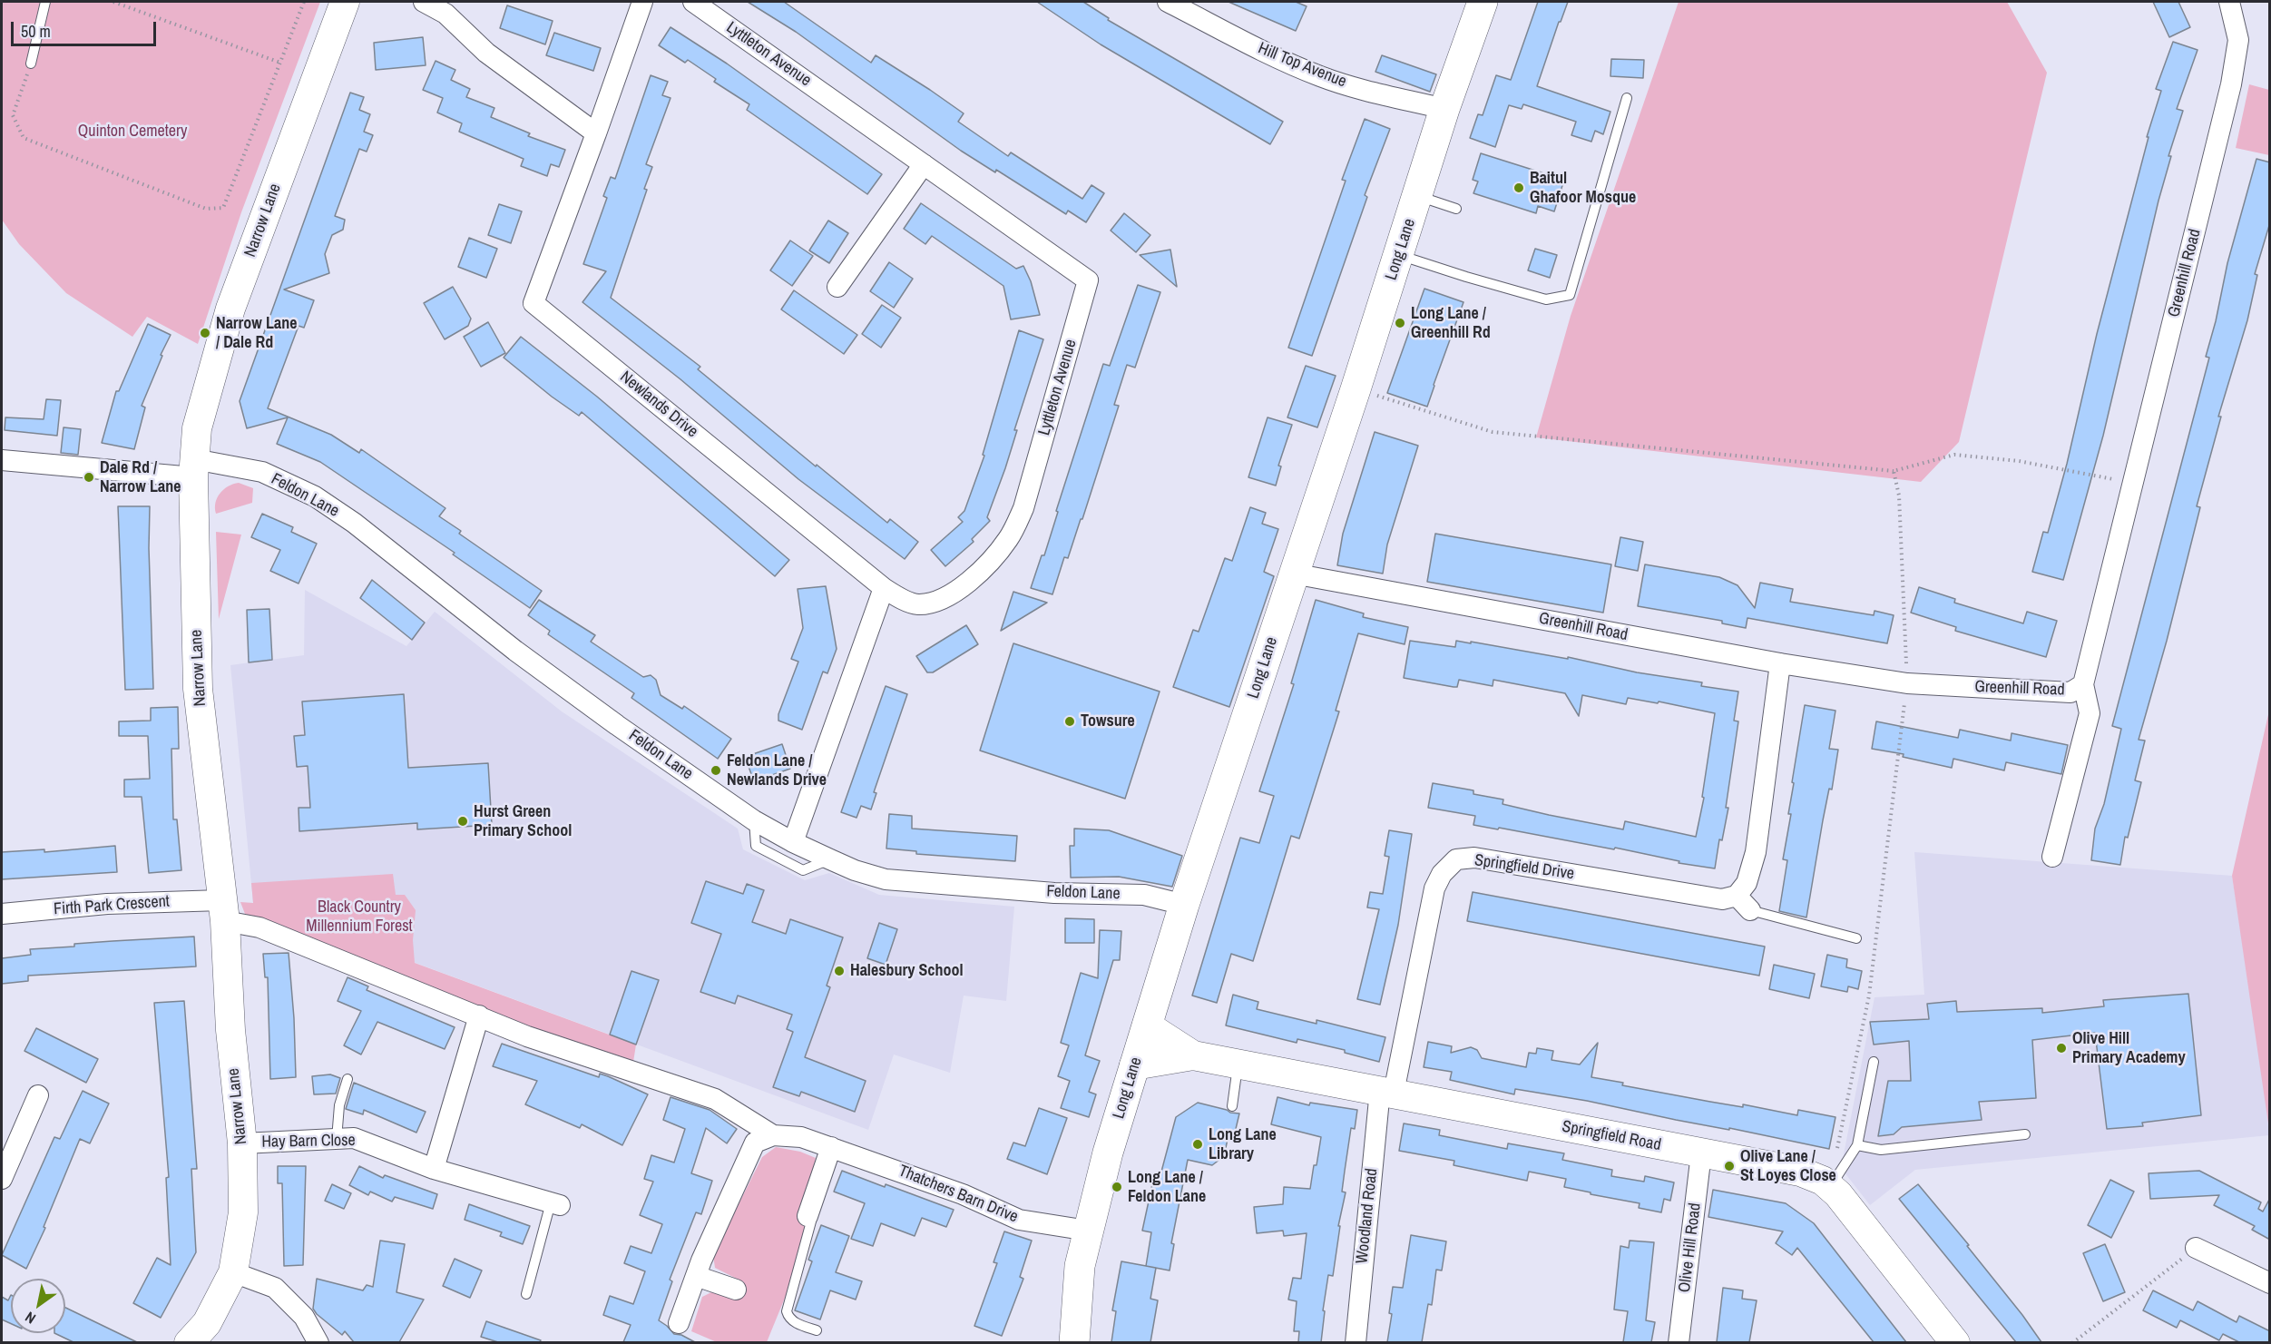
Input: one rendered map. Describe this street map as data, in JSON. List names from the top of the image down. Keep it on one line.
{"streets":{"main road":["Narrow Lane","Long Lane","Springfield Road"],"street":["Lyttleton Avenue","Hill Top Avenue","Greenhill Road","Newlands Drive","Feldon Lane","Springfield Drive","Firth Park Crescent","Hay Barn Close","Thatchers Barn Drive","Woodland Road","Olive Hill Road"]},"crossings":[["Lyttleton Avenue","Newlands Drive"],["Hill Top Avenue","Long Lane"],["Narrow Lane","Feldon Lane"],["Narrow Lane","Firth Park Crescent"],["Narrow Lane","Hay Barn Close"],["Long Lane","Greenhill Road"],["Long Lane","Feldon Lane"],["Long Lane","Springfield Road"],["Long Lane","Thatchers Barn Drive"],["Springfield Drive","Springfield Road"],["Springfield Drive","Woodland Road"],["Firth Park Crescent","Thatchers Barn Drive"],["Springfield Road","Woodland Road"],["Springfield Road","Olive Hill Road"]],"parks":["Quinton Cemetery","Black Country Millennium Forest"],"places":["Baitul Ghafoor Mosque","Long Lane / Greenhill Rd","Narrow Lane / Dale Rd","Dale Rd / Narrow Lane","Towsure","Feldon Lane / Newlands Drive","Hurst Green Primary School","Halesbury School","Olive Hill Primary Academy","Long Lane Library","Olive Lane / St Loyes Close","Long Lane / Feldon Lane"],"scale_bar":"50 m","north":"bottom left"}
